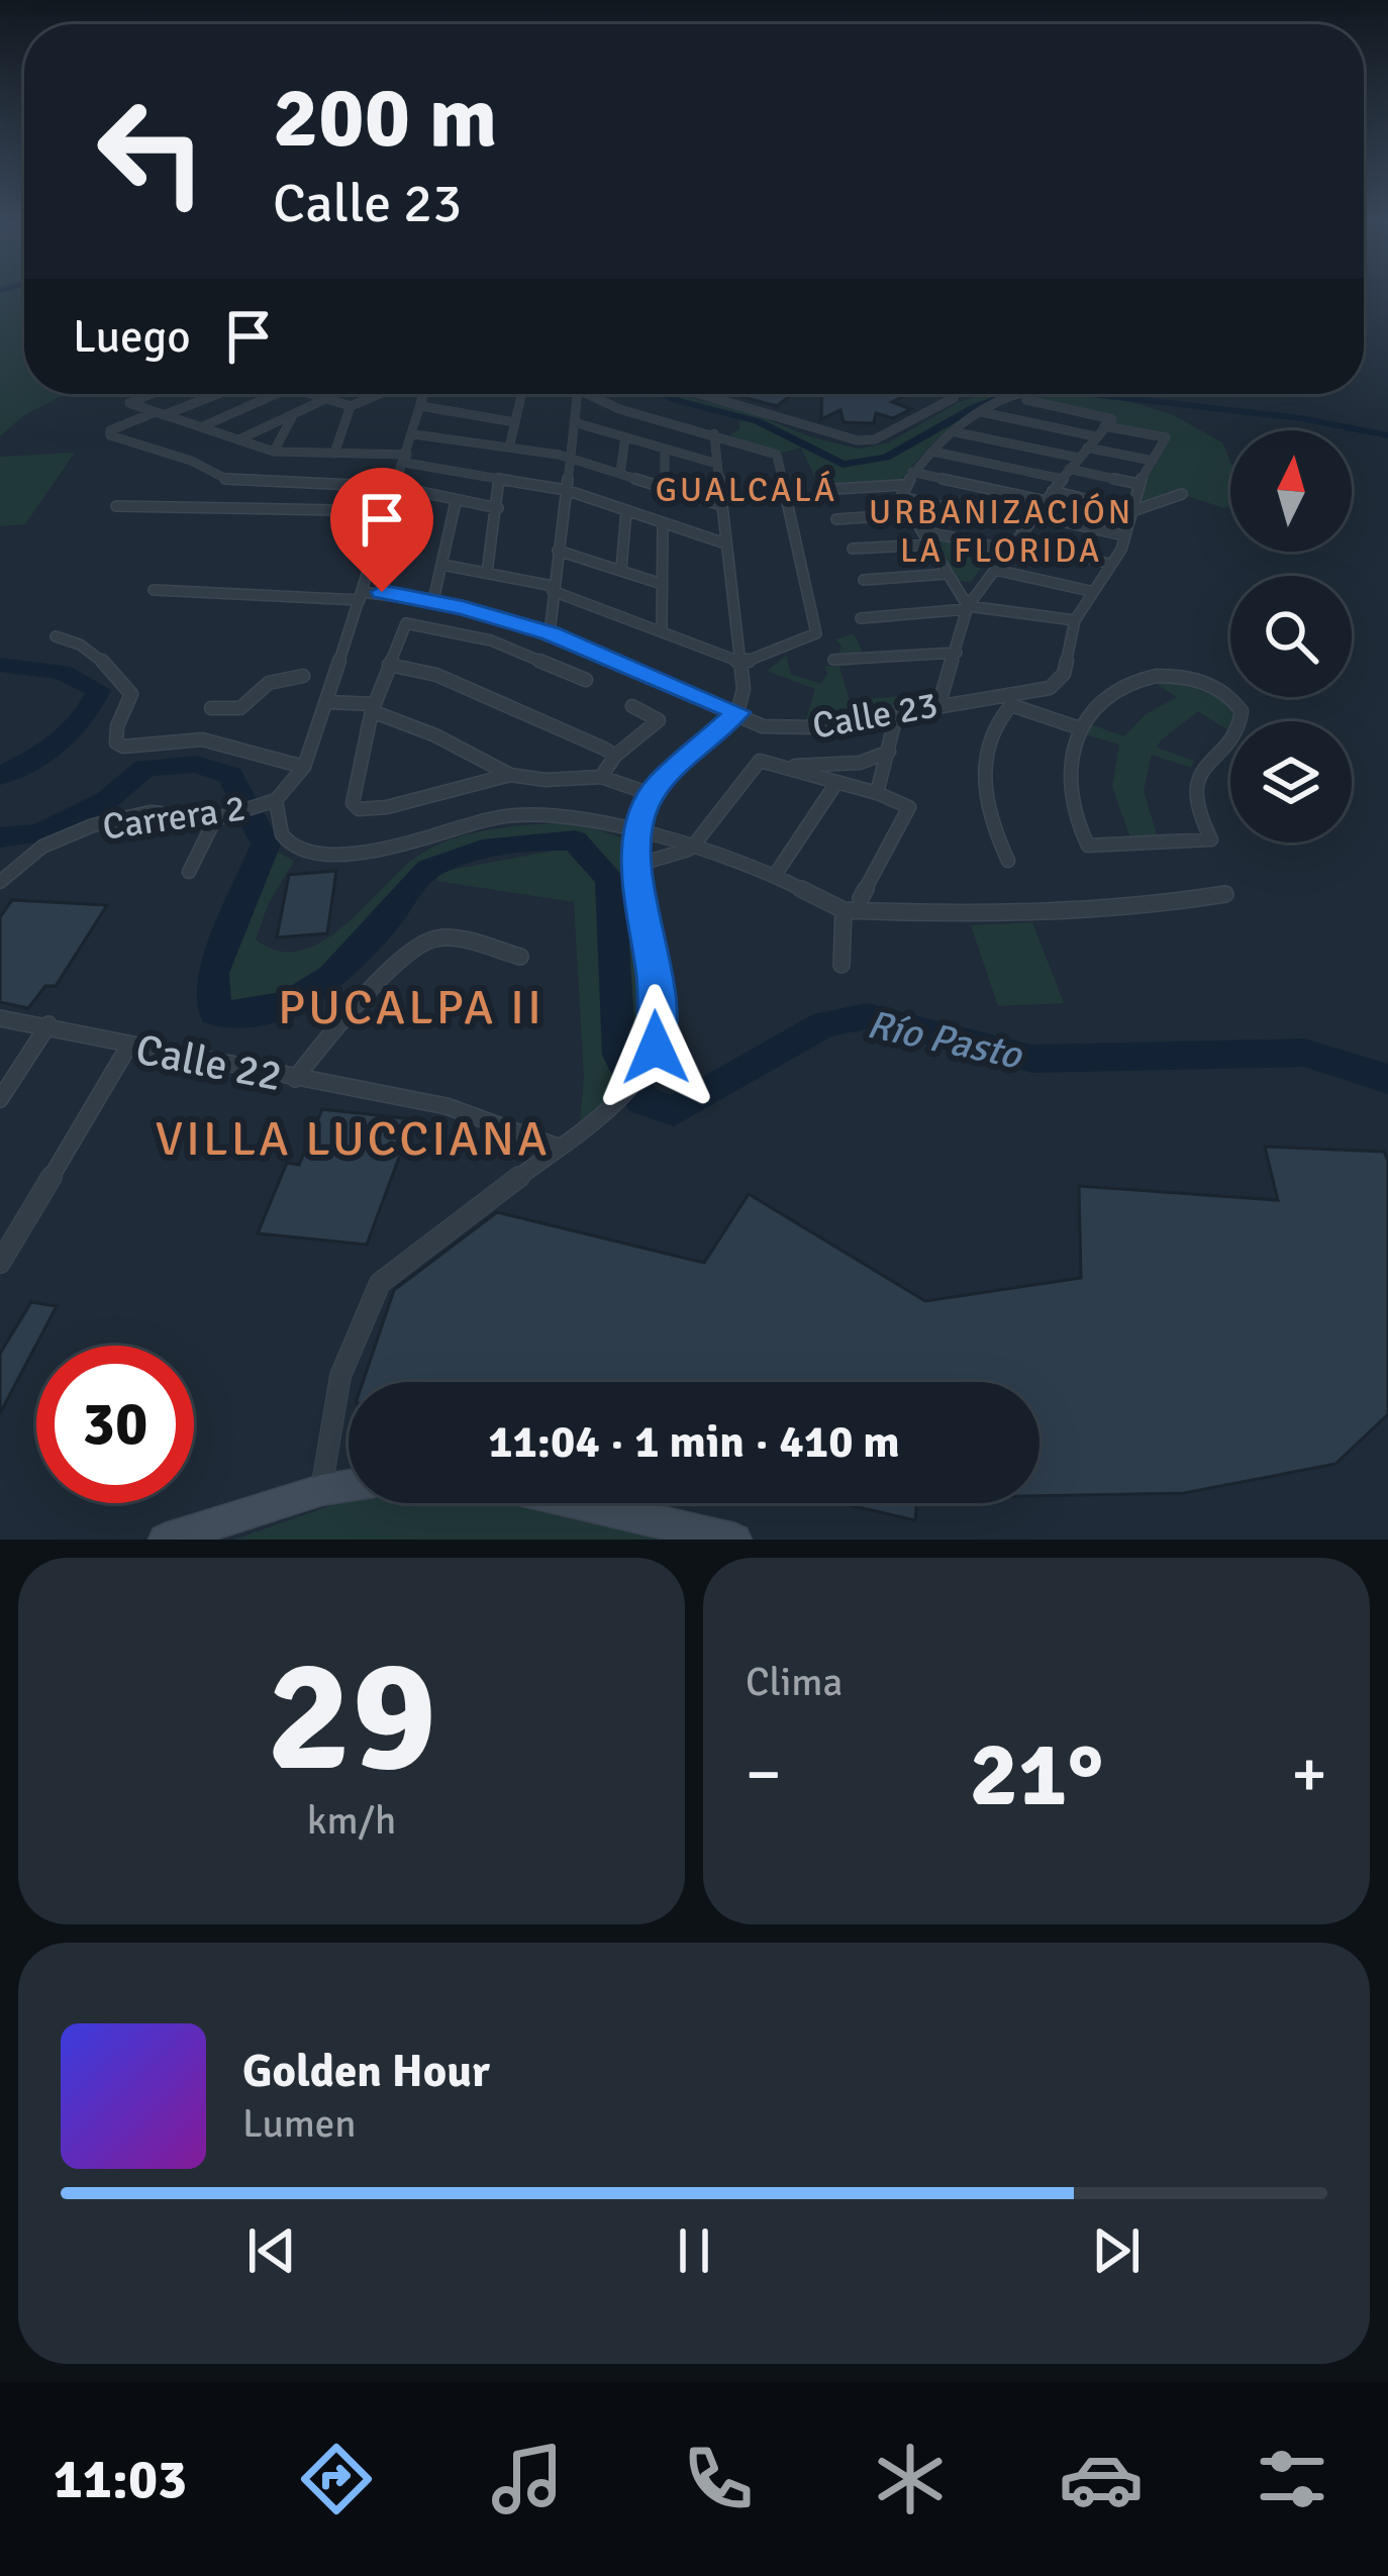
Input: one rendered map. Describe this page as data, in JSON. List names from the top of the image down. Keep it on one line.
{"streets":{"street":["Calle 23","Carrera 2","Calle 22"]},"crossings":[["Calle 23","Carrera 2"]],"districts":["GUALCALÁ","URBANIZACIÓN LA FLORIDA","PUCALPA II","VILLA LUCCIANA"],"water":["Río Pasto"],"north":"top","page":{"turn":["200 m","Calle 23"],"then":"Luego","limit":"30","trip":"11:04 · 1 min · 410 m","tile":[["29","km/h"],"Clima"],"heat":["−","21°","+"],"song":["Golden Hour","Lumen"],"tabs":"11:03"}}
